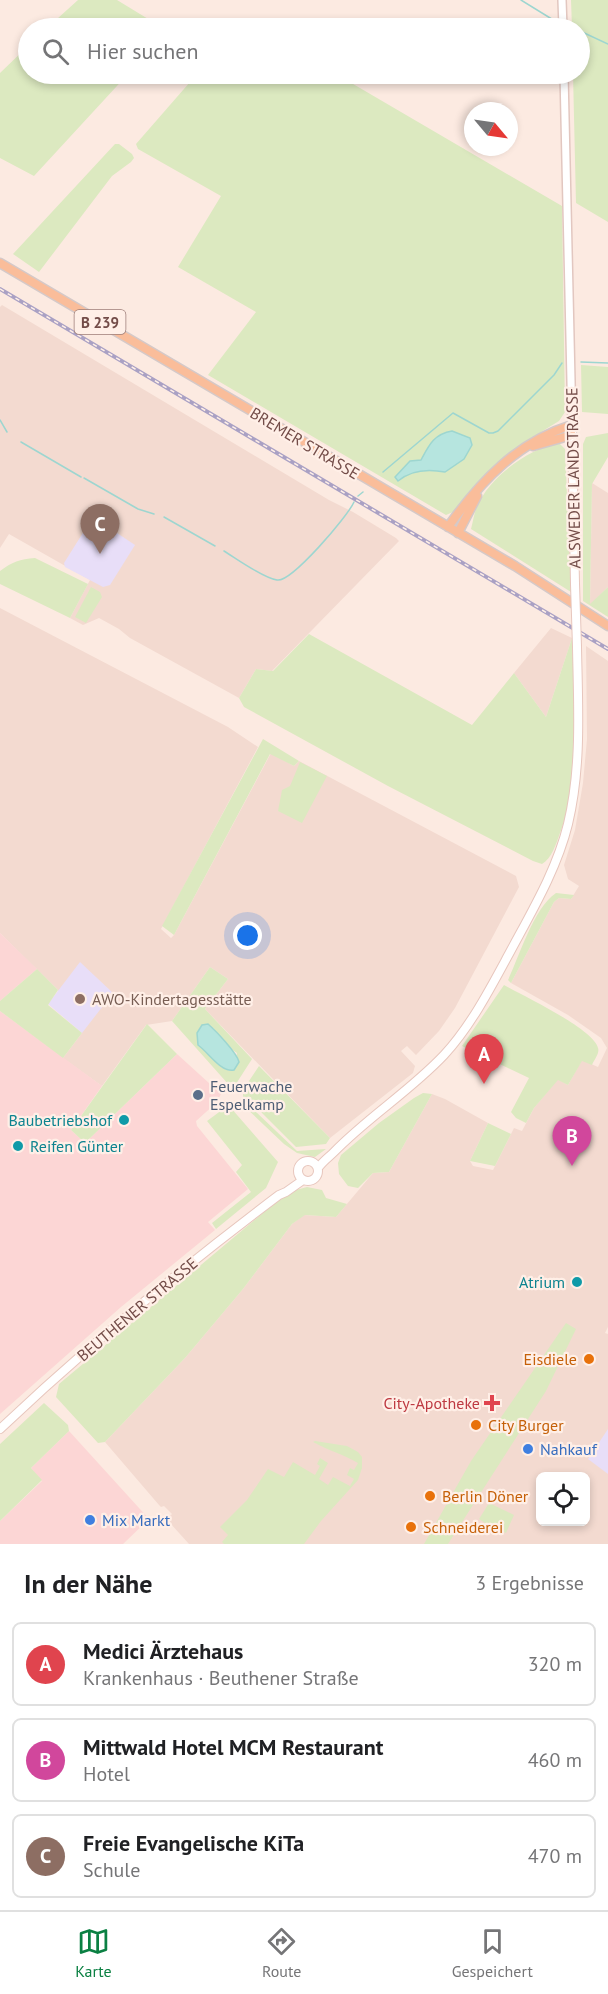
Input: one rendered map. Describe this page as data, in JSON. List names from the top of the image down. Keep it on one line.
{"streets":{"main road":["B 239","BREMER STRASSE","ALSWEDER LANDSTRASSE","BEUTHENER STRASSE"]},"crossings":[["ALSWEDER LANDSTRASSE","BEUTHENER STRASSE"]],"places":{"other":["AWO-Kindertagesstätte","Feuerwache Espelkamp","Baubetriebshof","Reifen Günter","Atrium","Eisdiele","City Burger","Nahkauf","Berlin Döner","Mix Markt","Schneiderei"],"health":["City-Apotheke"]},"north":"bottom right","page":{"search":"Hier suchen","pins":["C","A","B"],"heading":["In der Nähe","3 Ergebnisse"],"list":[{"mark":"A","name":"Medici Ärztehaus","note":"Krankenhaus · Beuthener Straße","value":"320 m"},{"mark":"B","name":"Mittwald Hotel MCM Restaurant","note":"Hotel","value":"460 m"},{"mark":"C","name":"Freie Evangelische KiTa","note":"Schule","value":"470 m"}],"nav":["Karte","Route","Gespeichert"]}}
